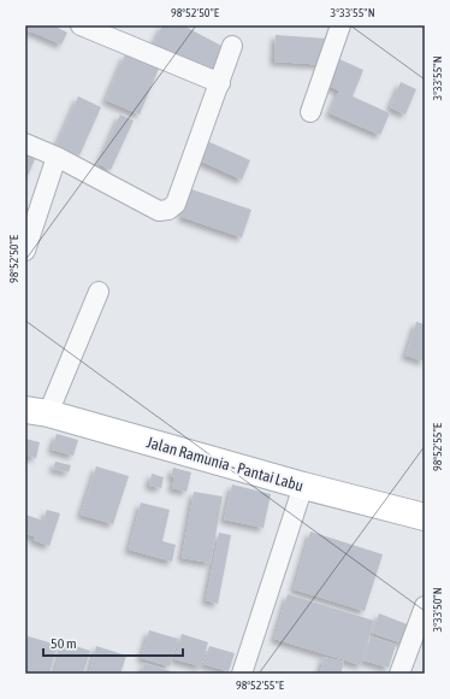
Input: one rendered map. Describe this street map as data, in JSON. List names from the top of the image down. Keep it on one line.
{"streets":{"main road":["Jalan Ramunia - Pantai Labu"]},"scale_bar":"50 m","coordinates":["98°52'50\"E","3°33'55\"N","98°52'55\"E","3°33'50\"N"]}
